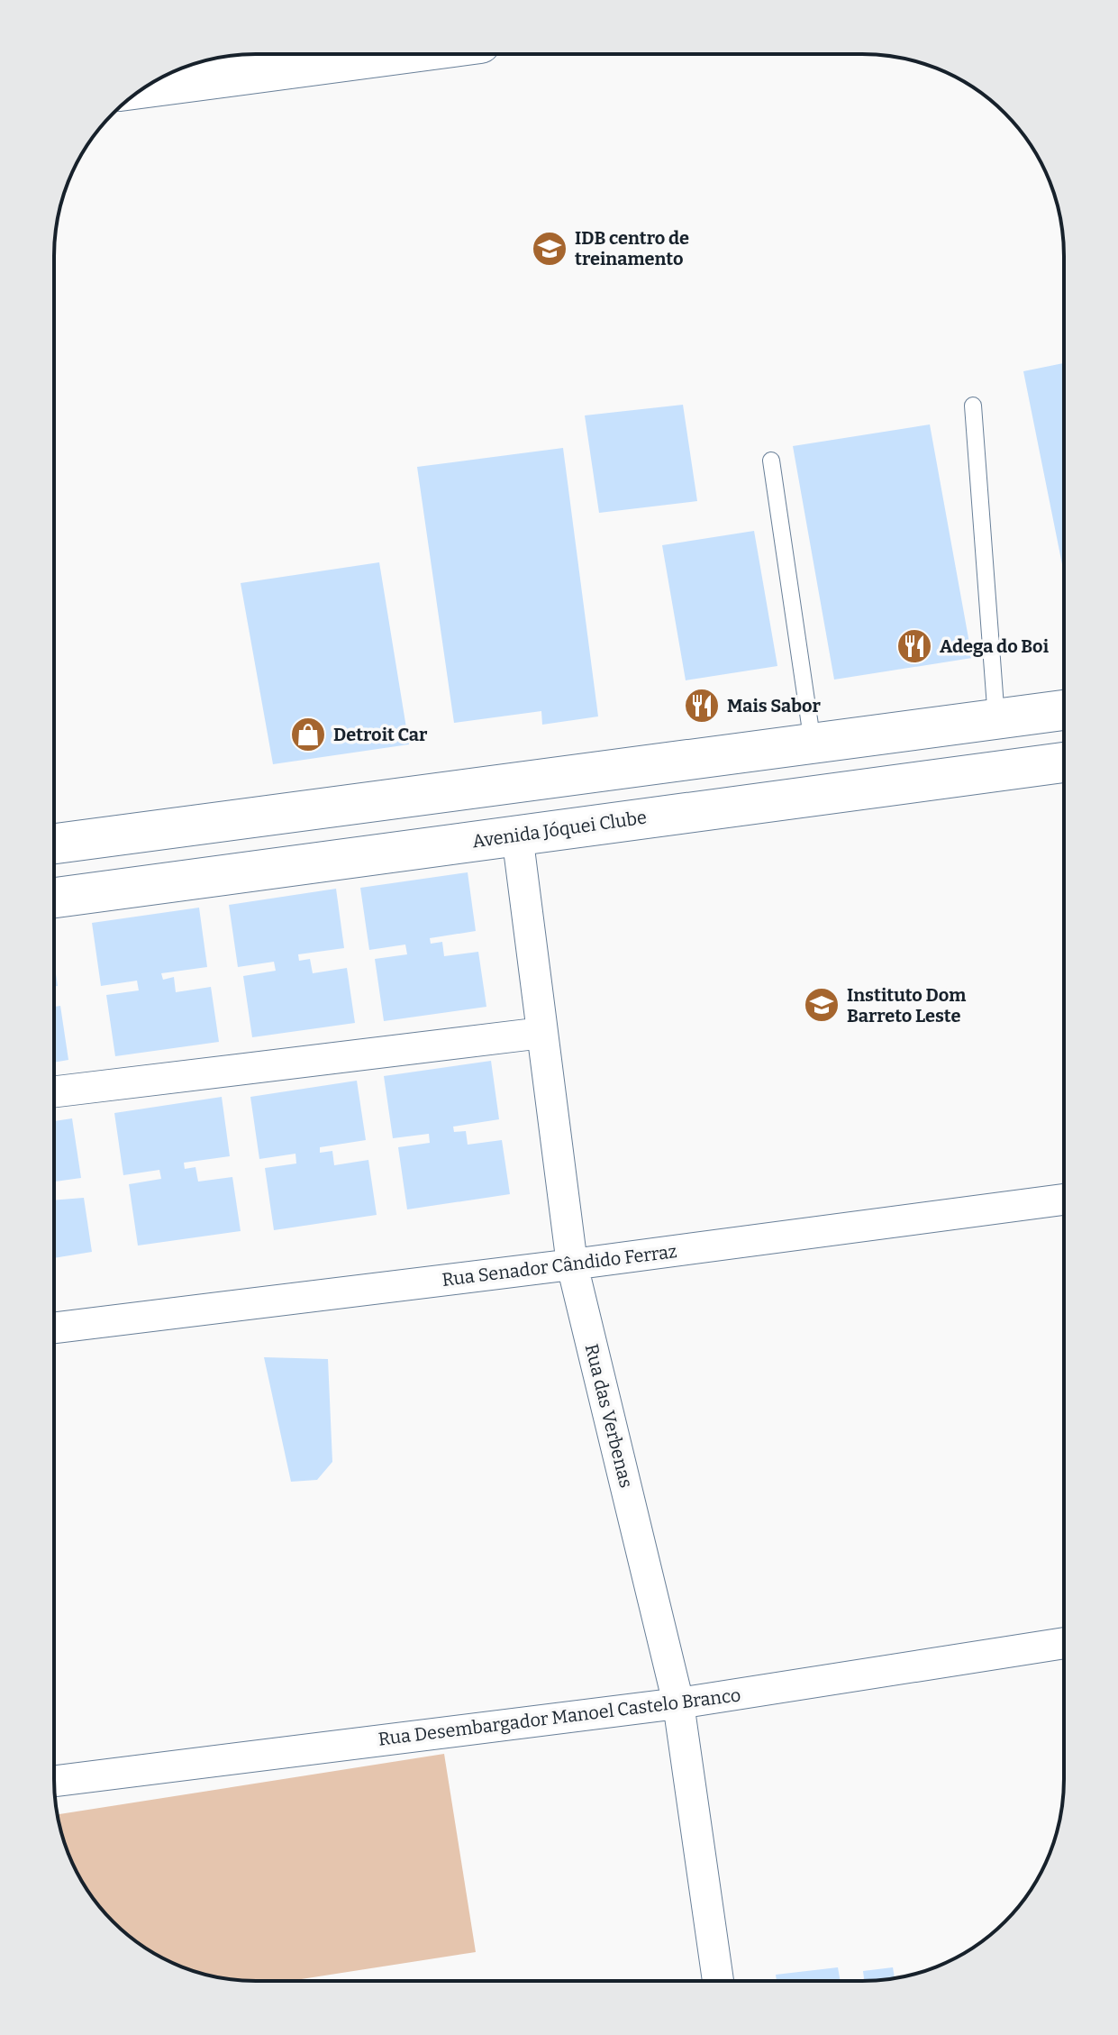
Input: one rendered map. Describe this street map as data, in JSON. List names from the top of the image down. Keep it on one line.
{"streets":{"main road":["Avenida Jóquei Clube"],"street":["Rua Senador Cândido Ferraz","Rua das Verbenas","Rua Desembargador Manoel Castelo Branco"]},"crossings":[["Avenida Jóquei Clube","Rua das Verbenas"],["Rua Senador Cândido Ferraz","Rua das Verbenas"],["Rua das Verbenas","Rua Desembargador Manoel Castelo Branco"]],"places":{"school or university":["IDB centro de treinamento","Instituto Dom Barreto Leste"],"restaurant":["Adega do Boi","Mais Sabor"],"shop":["Detroit Car"]}}
